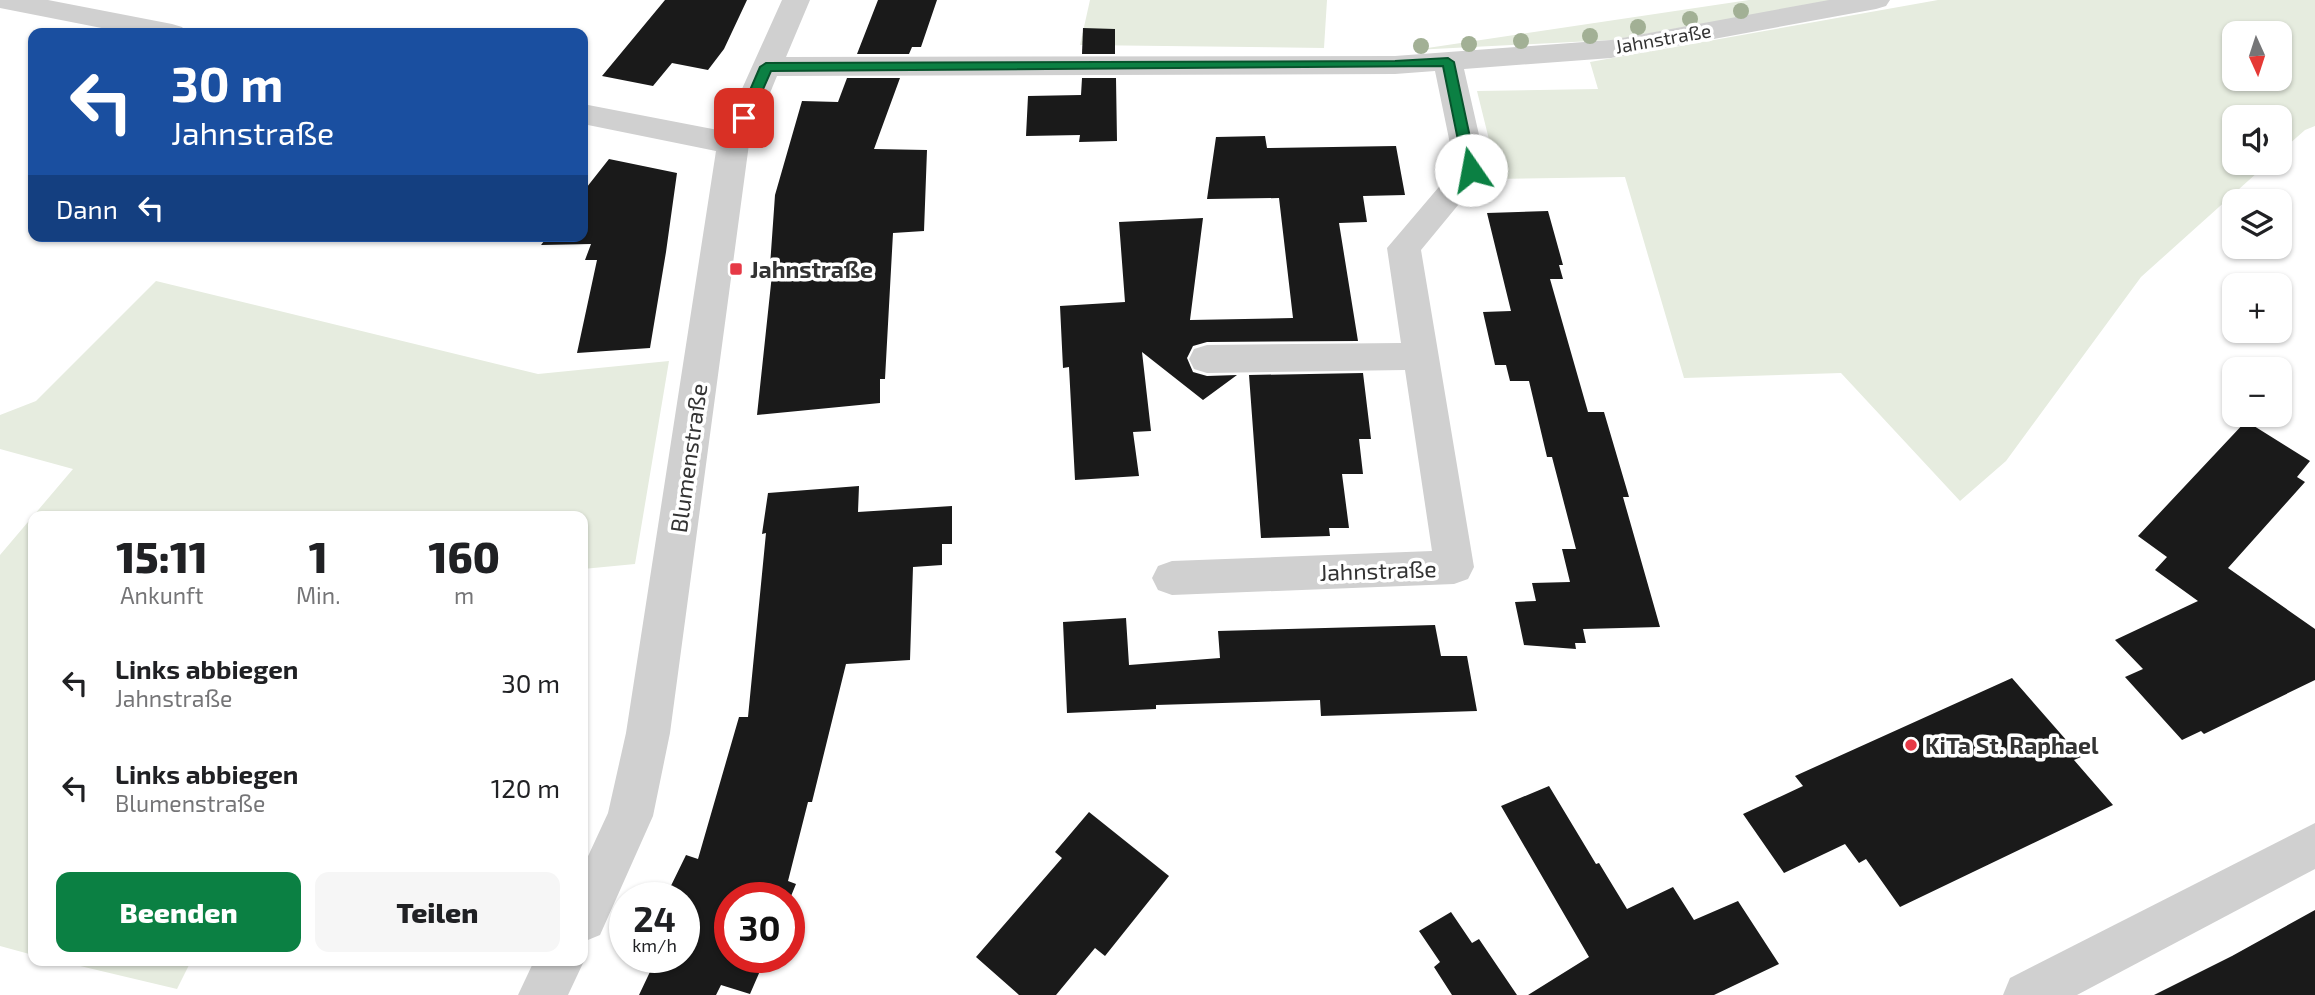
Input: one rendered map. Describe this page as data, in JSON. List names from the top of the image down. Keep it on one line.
{"streets":{"street":["Jahnstraße","Blumenstraße"]},"crossings":[["Jahnstraße","Blumenstraße"]],"places":{"transit":["Jahnstraße"],"other":["KiTa St. Raphael"]},"north":"bottom","page":{"map_buttons":["+","−"],"turn":["30 m","Jahnstraße"],"then":"Dann","eta":["15:11","Ankunft","1","Min.","160","m"],"list":[{"name":"Links abbiegen","note":"Jahnstraße","value":"30 m"},{"name":"Links abbiegen","note":"Blumenstraße","value":"120 m"}],"buttons":["Beenden","Teilen"],"speed":"24 km/h","limit":"30"}}
